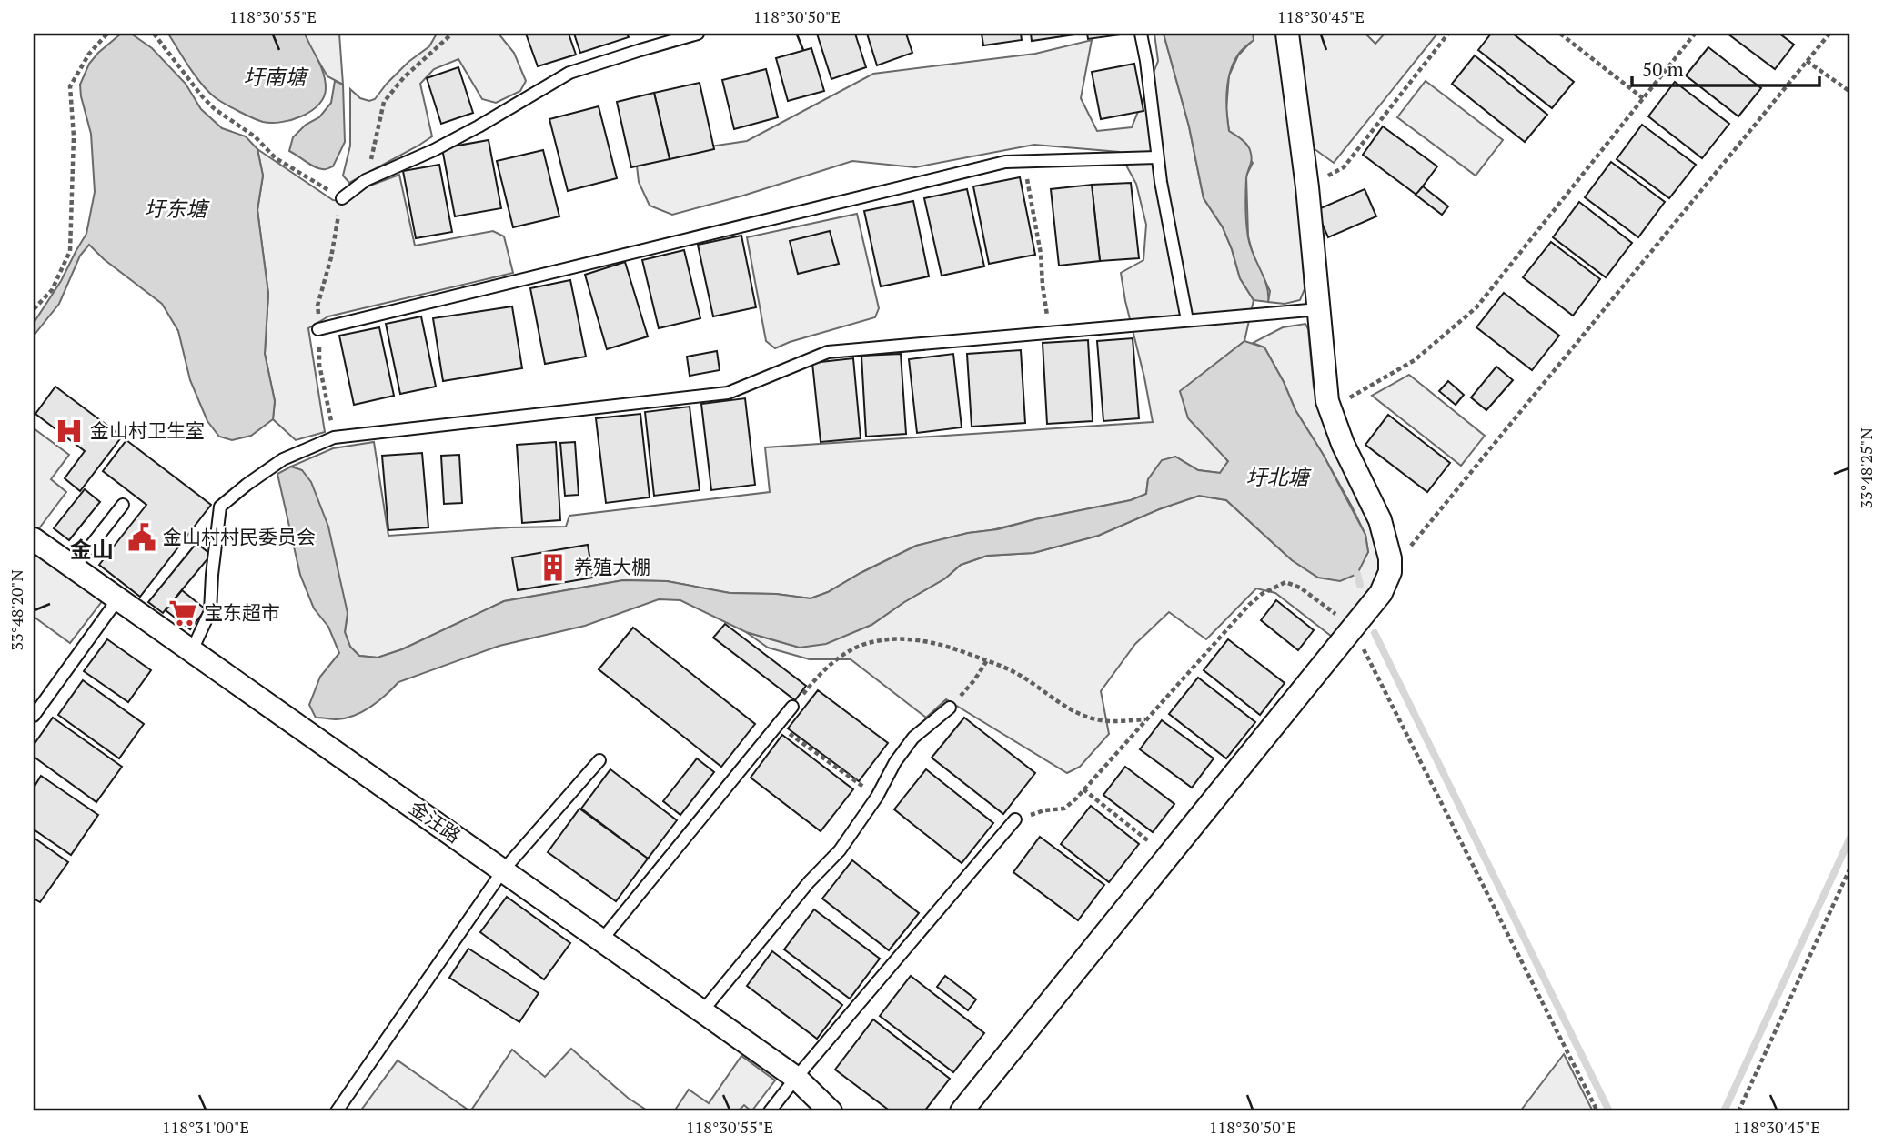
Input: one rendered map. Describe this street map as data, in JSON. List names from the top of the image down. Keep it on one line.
{"streets":{"street":["金汪路"]},"districts":["金山"],"water":["圩南塘","圩东塘","圩北塘"],"places":{"hospital":["金山村卫生室"],"public building":["金山村村民委员会"],"building":["养殖大棚"],"supermarket":["宝东超市"]},"scale_bar":"50 m","coordinates":["118°30'55\"E","118°30'50\"E","118°30'45\"E","33°48'25\"N","33°48'20\"N","118°31'00\"E"]}
